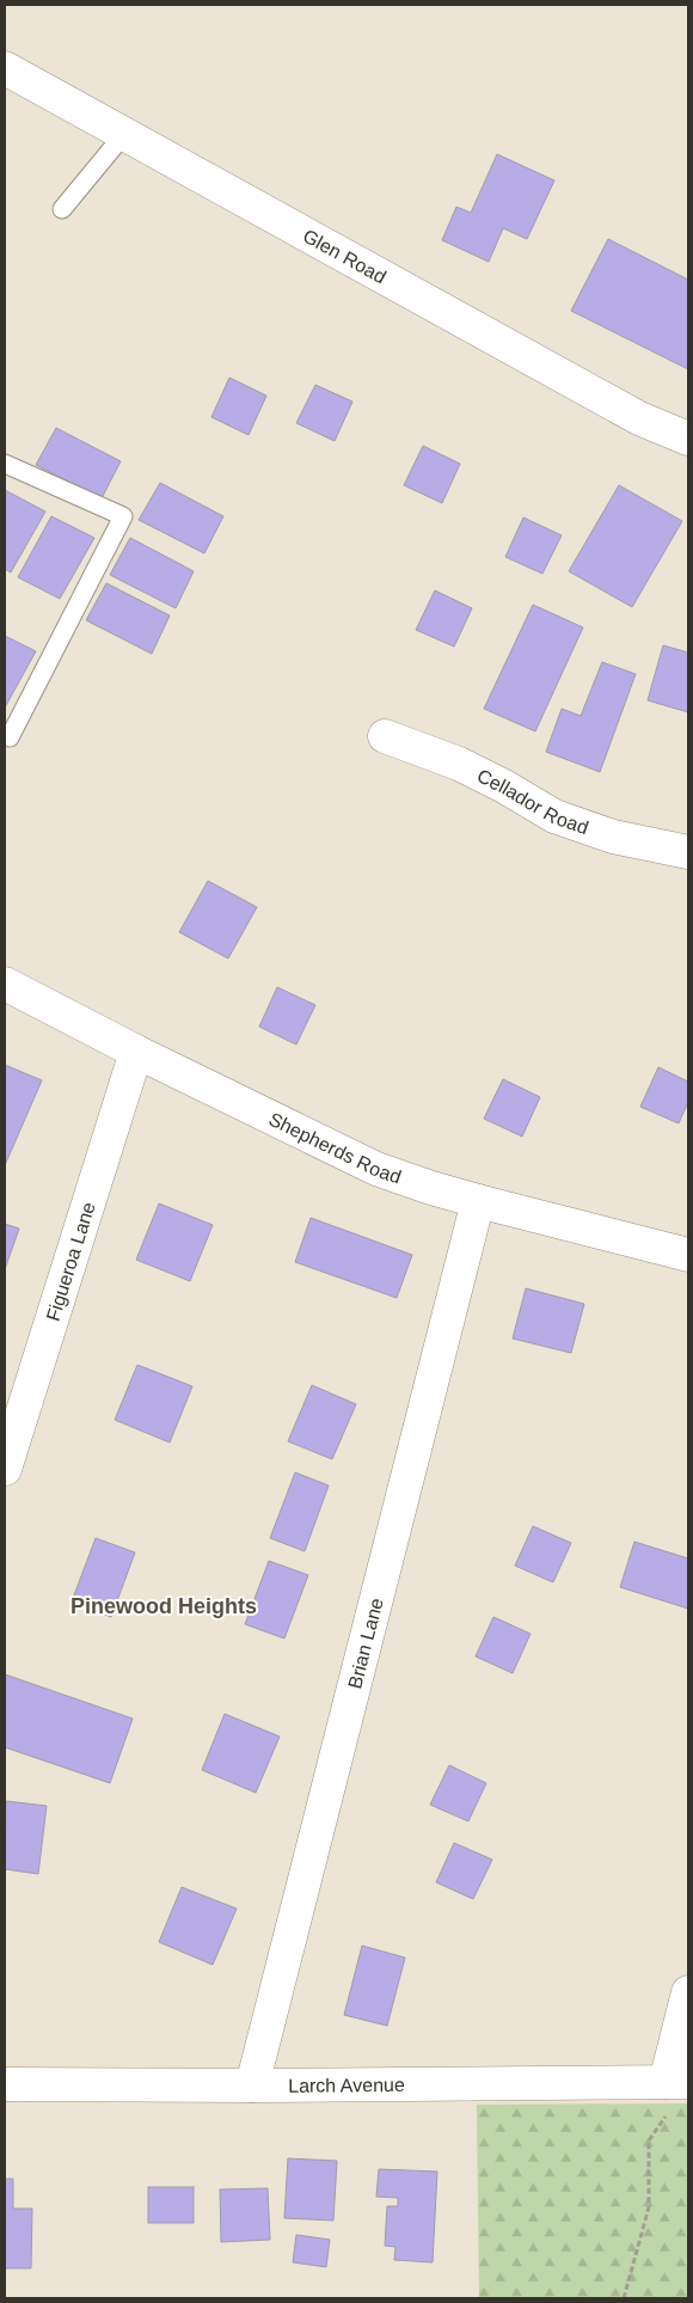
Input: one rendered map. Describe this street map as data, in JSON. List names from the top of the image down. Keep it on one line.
{"streets":{"street":["Glen Road","Cellador Road","Shepherds Road","Figueroa Lane","Brian Lane","Larch Avenue"]},"crossings":[["Shepherds Road","Figueroa Lane"],["Shepherds Road","Brian Lane"],["Brian Lane","Larch Avenue"]],"districts":["Pinewood Heights"]}
